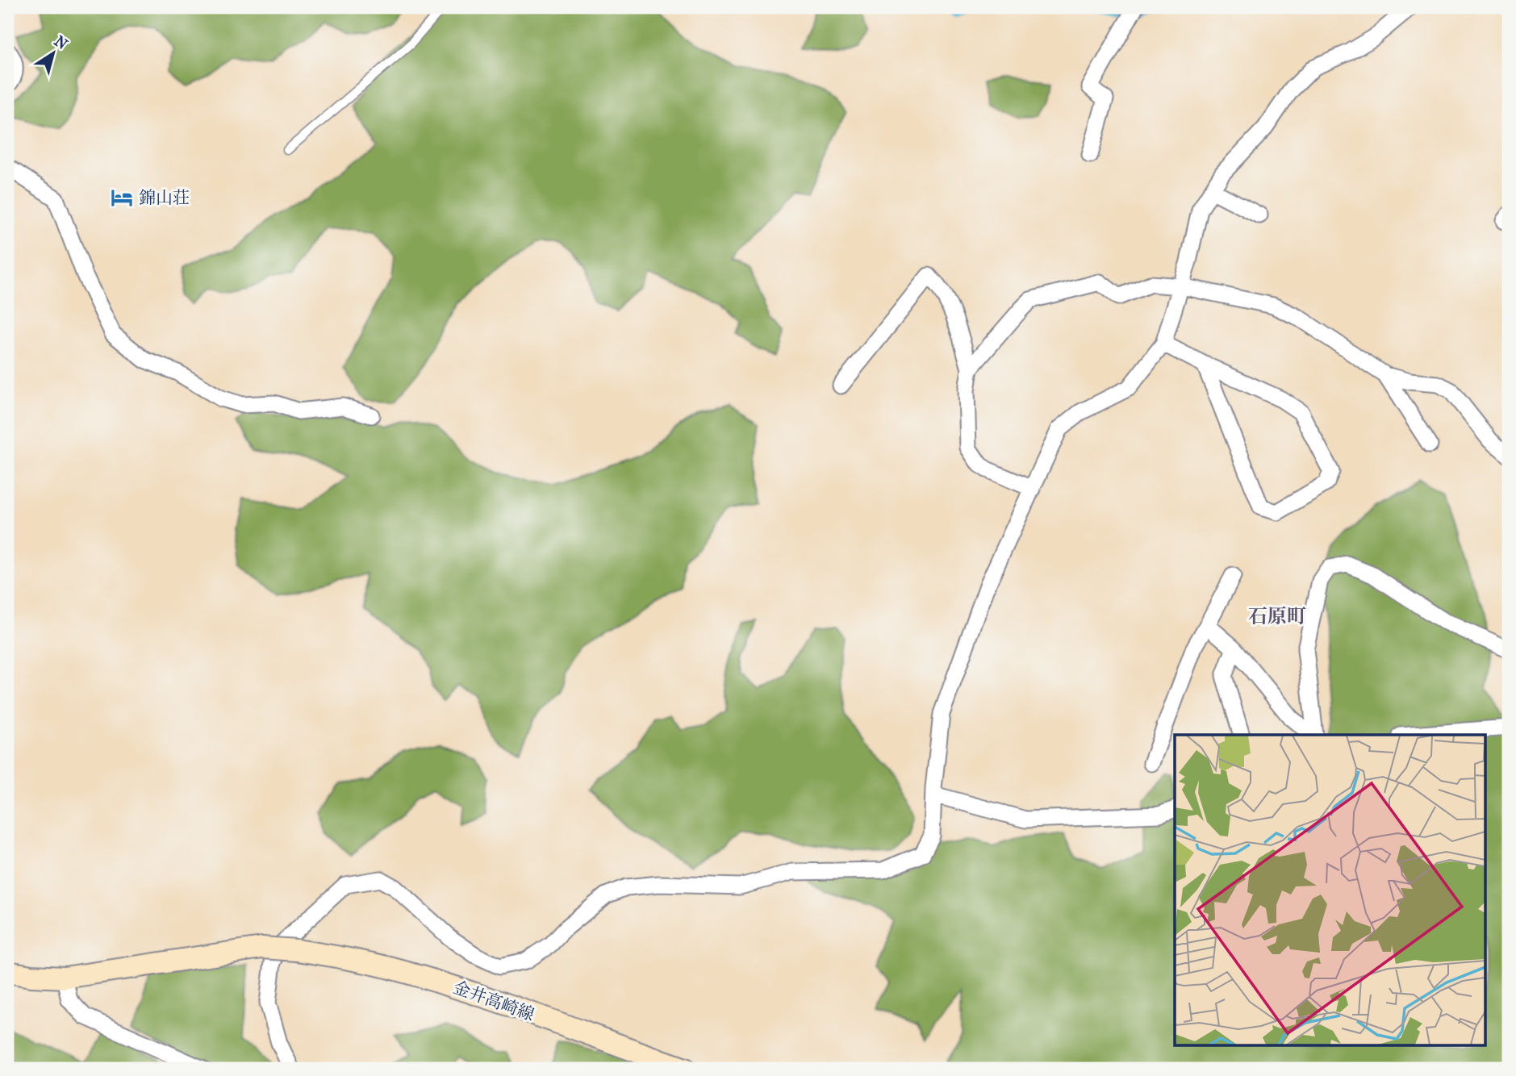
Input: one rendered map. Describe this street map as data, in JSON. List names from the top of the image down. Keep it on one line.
{"streets":{"main road":["金井高崎線"]},"districts":["石原町"],"places":{"hotel":["錦山荘"]},"north":"top right"}
